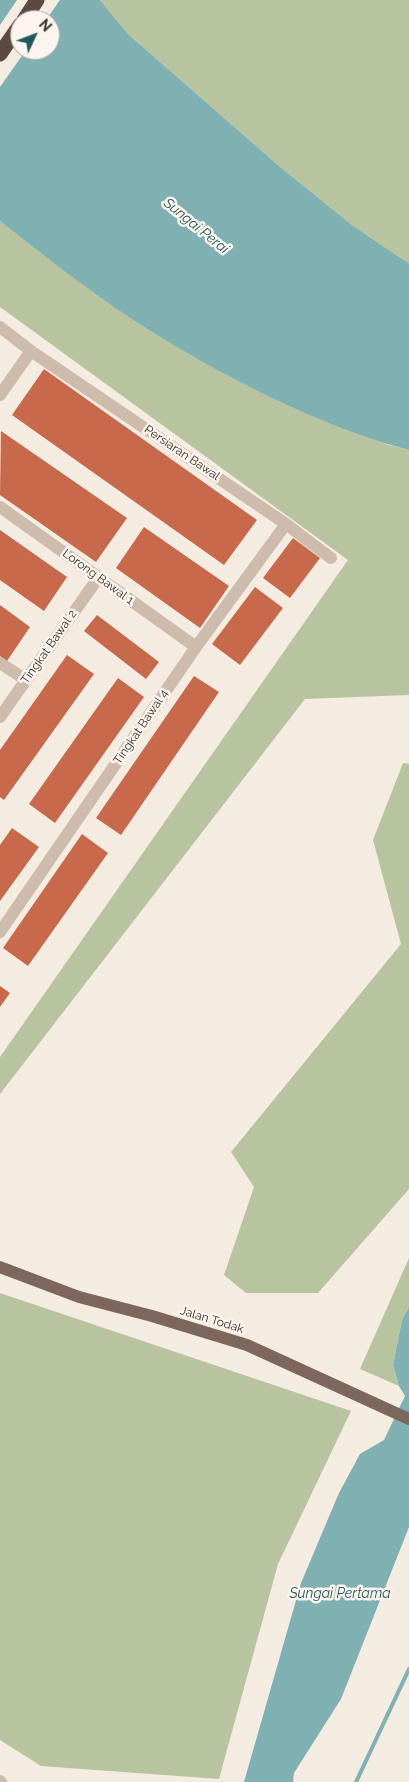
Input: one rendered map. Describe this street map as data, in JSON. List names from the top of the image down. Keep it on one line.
{"streets":{"main road":["Jalan Todak"],"street":["Persiaran Bawal","Lorong Bawal 1","Tingkat Bawal 2","Tingkat Bawal 4"]},"crossings":[["Persiaran Bawal","Tingkat Bawal 4"],["Lorong Bawal 1","Tingkat Bawal 2"],["Lorong Bawal 1","Tingkat Bawal 4"]],"water":["Sungai Perai","Sungai Pertama"],"north":"top right"}
